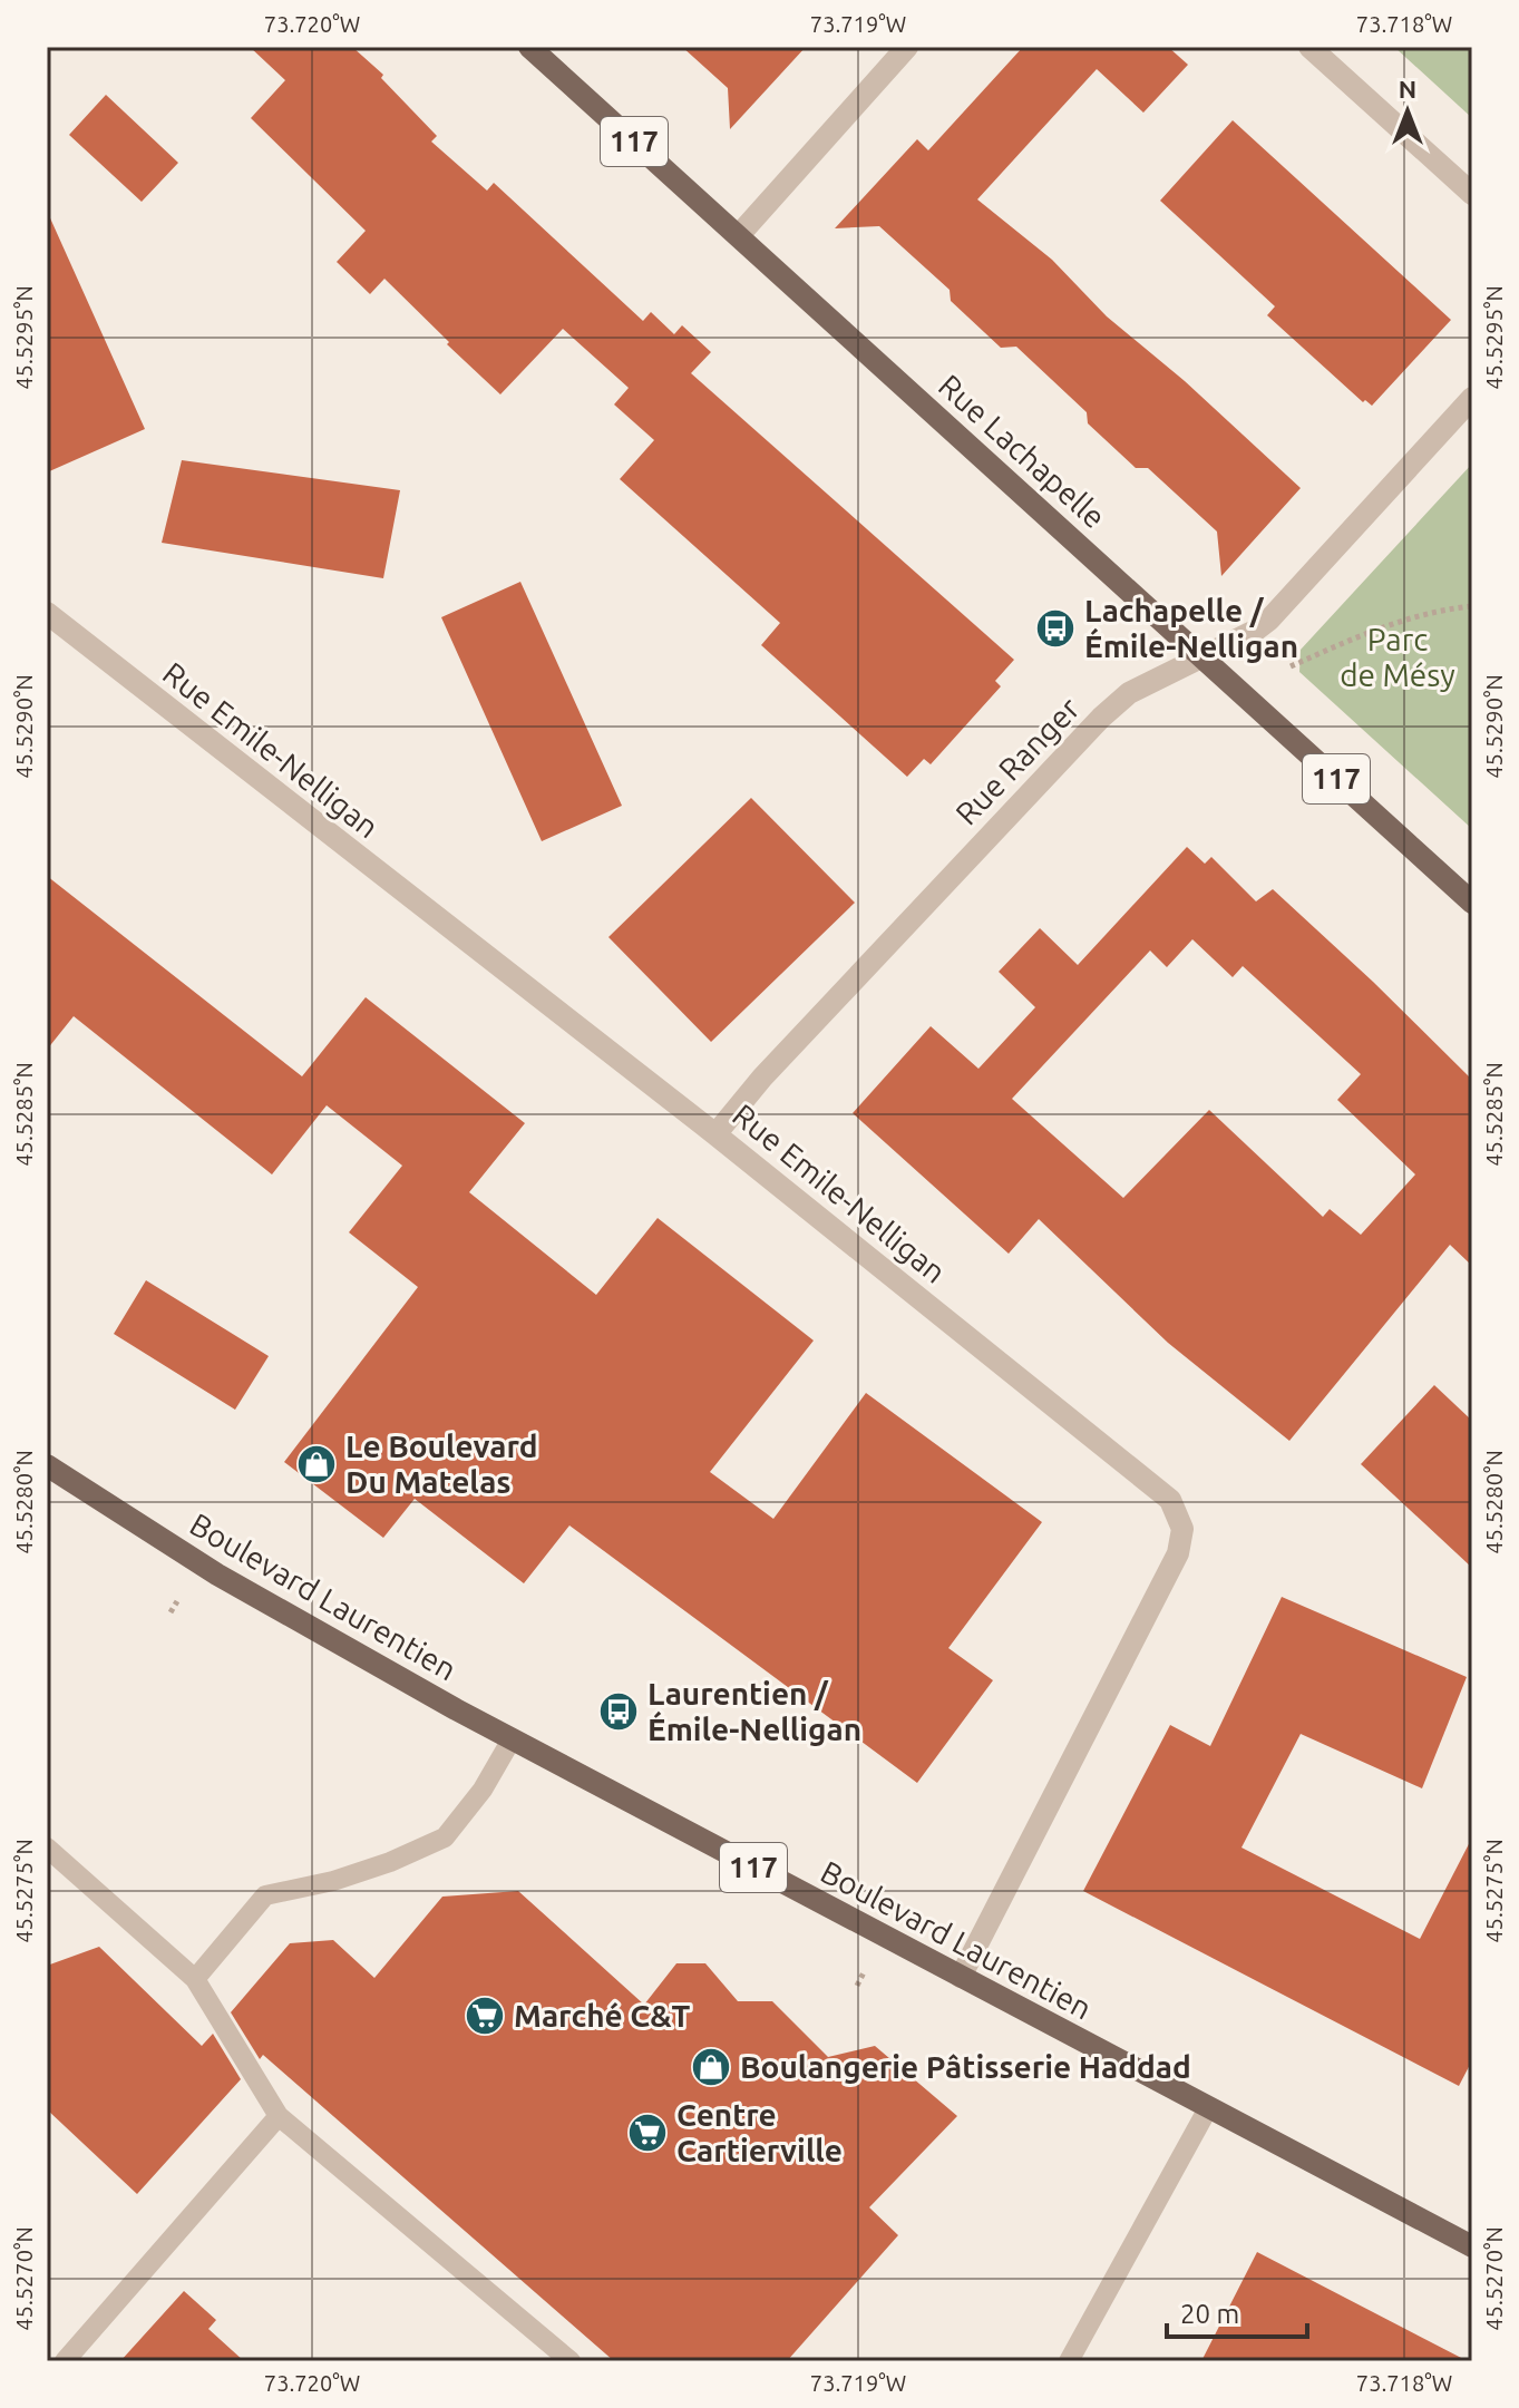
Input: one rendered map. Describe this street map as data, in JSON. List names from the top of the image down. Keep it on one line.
{"streets":{"main road":["117","Rue Lachapelle","Boulevard Laurentien"],"street":["Rue Emile-Nelligan","Rue Ranger"]},"crossings":[["Rue Lachapelle","Rue Ranger"],["Rue Emile-Nelligan","Rue Ranger"],["Rue Emile-Nelligan","Boulevard Laurentien"]],"parks":["Parc de Mésy"],"places":{"bus stop":["Lachapelle / Émile-Nelligan","Laurentien / Émile-Nelligan"],"shop":["Le Boulevard Du Matelas","Boulangerie Pâtisserie Haddad"],"supermarket":["Marché C&T","Centre Cartierville"]},"scale_bar":"20 m","north":"top","coordinates":["73.720°W","73.719°W","73.718°W","45.5295°N","45.5290°N","45.5285°N","45.5280°N","45.5275°N","45.5270°N"]}
